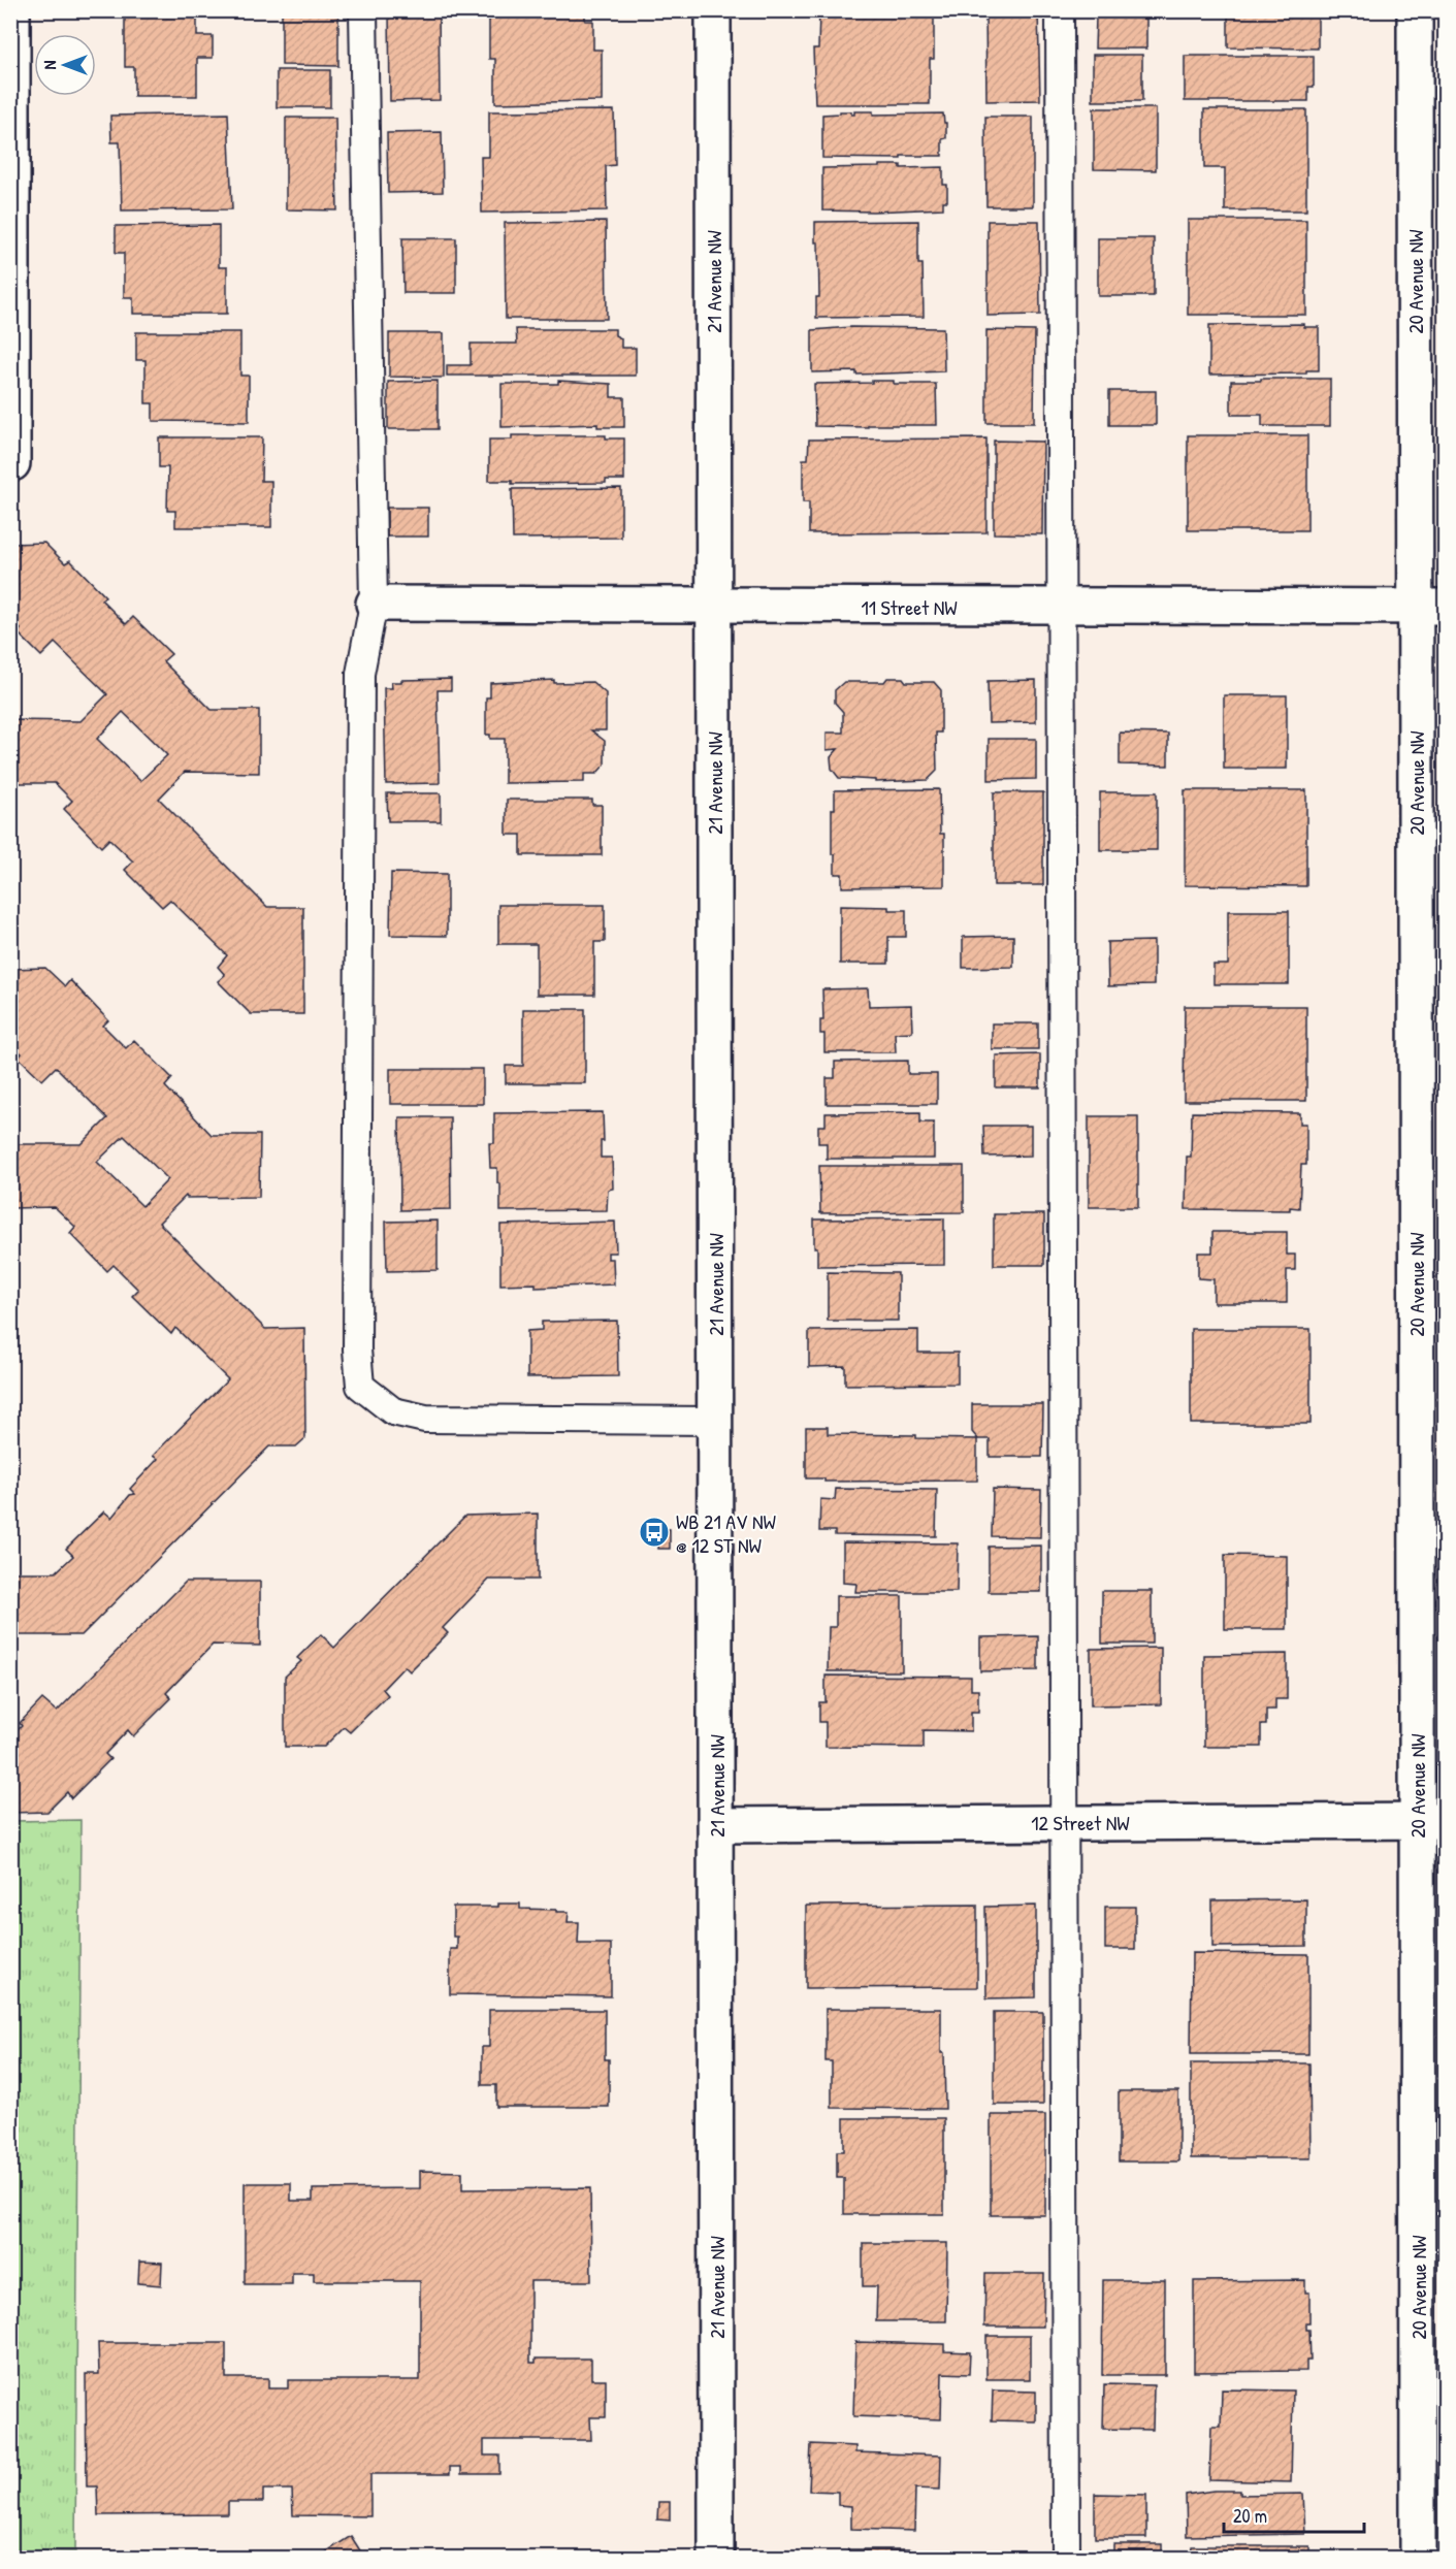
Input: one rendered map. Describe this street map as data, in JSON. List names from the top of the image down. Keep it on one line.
{"streets":{"street":["21 Avenue NW","20 Avenue NW","11 Street NW","12 Street NW"]},"crossings":[["21 Avenue NW","11 Street NW"],["21 Avenue NW","12 Street NW"],["20 Avenue NW","11 Street NW"],["20 Avenue NW","12 Street NW"]],"places":{"bus stop":["WB 21 AV NW @ 12 ST NW"]},"scale_bar":"20 m","north":"left"}
